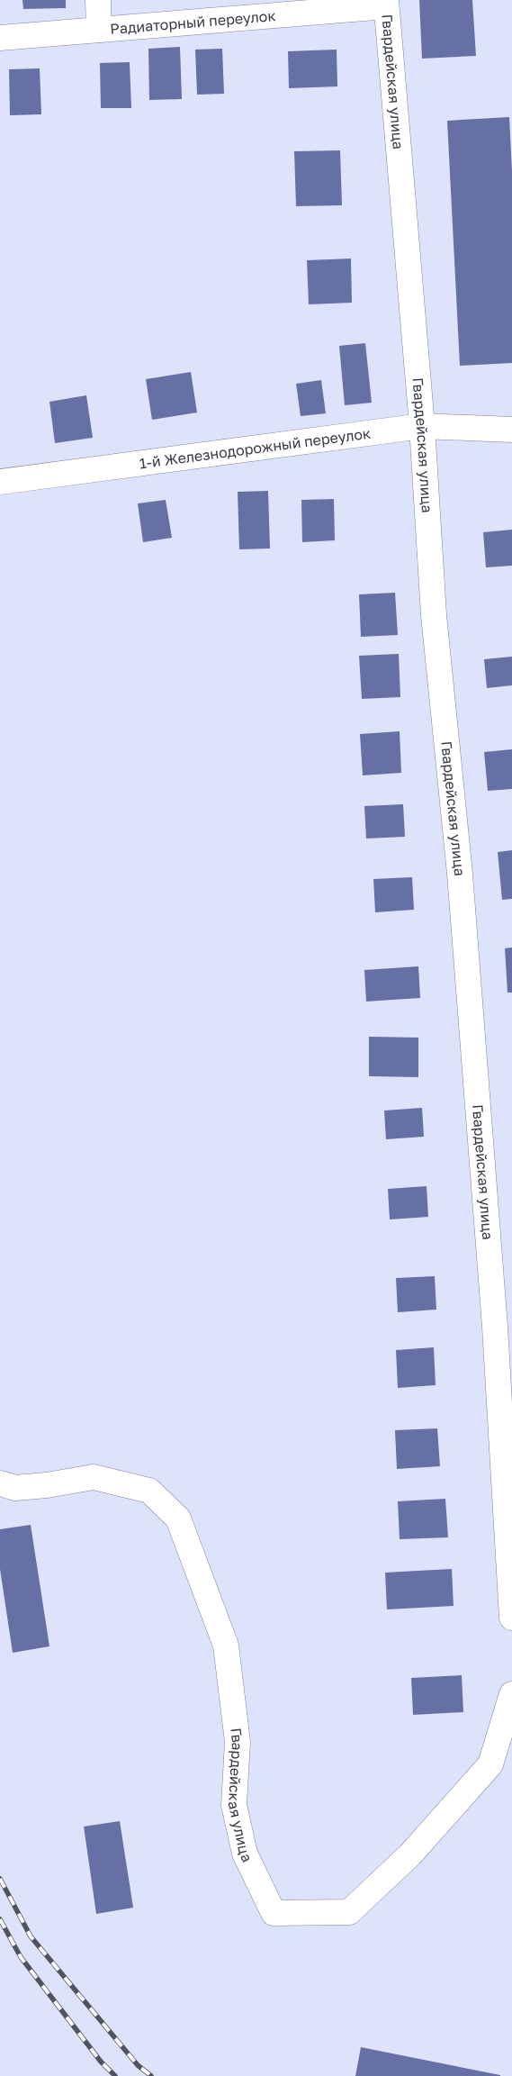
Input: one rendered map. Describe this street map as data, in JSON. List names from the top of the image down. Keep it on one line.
{"streets":{"street":["Радиаторный переулок","Гвардейская улица","1-й Железнодорожный переулок"]},"crossings":[["Радиаторный переулок","Гвардейская улица"],["Гвардейская улица","1-й Железнодорожный переулок"]]}
